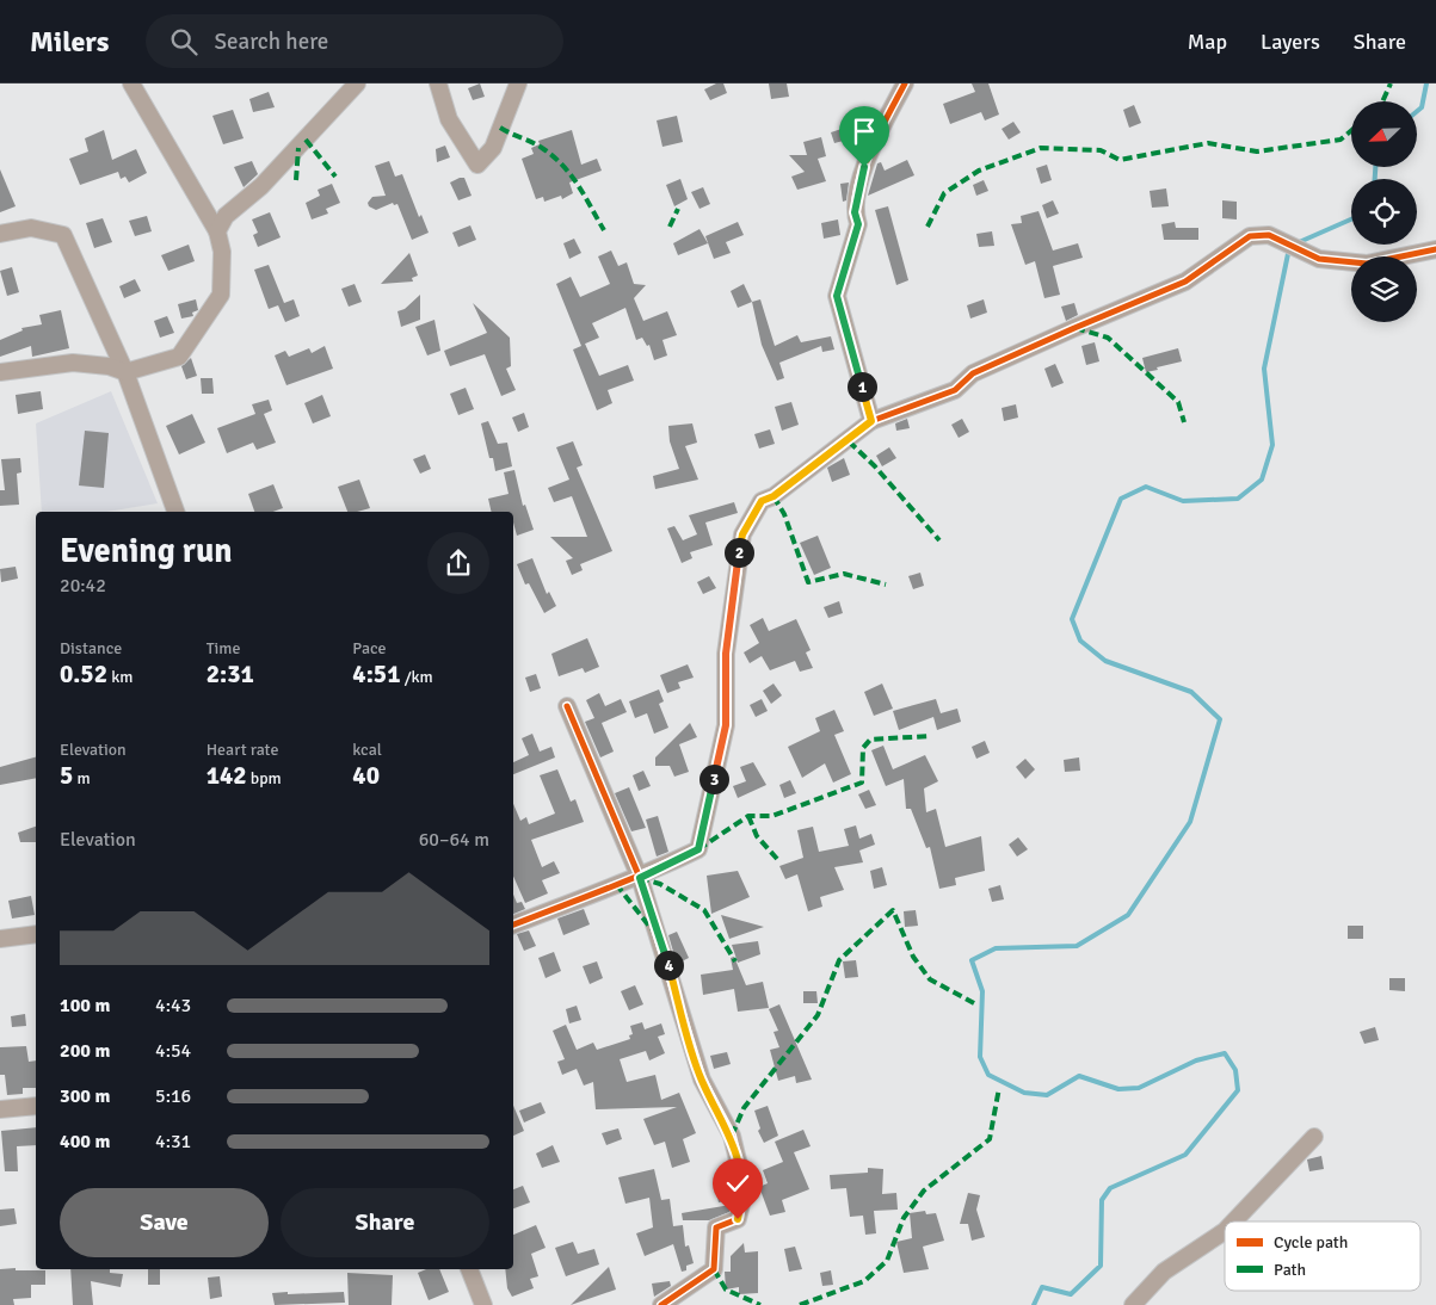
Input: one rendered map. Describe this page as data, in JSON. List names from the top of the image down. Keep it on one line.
{"legend":["Cycle path","Path"],"north":"bottom left","page":{"header":"Milers","search":"Search here","nav":["Map","Layers","Share"],"pins":["1","2","3","4"],"heading":["Evening run","20:42"],"stats":[["Distance","0.52 km"],["Time","2:31"],["Pace","4:51 /km"],["Elevation","5 m"],["Heart rate","142 bpm"],["kcal","40"]],"chart":["Elevation","60–64 m"],"list":[{"name":"100 m","note":"4:43"},{"name":"200 m","note":"4:54"},{"name":"300 m","note":"5:16"},{"name":"400 m","note":"4:31"}],"buttons":["Save","Share"]}}
